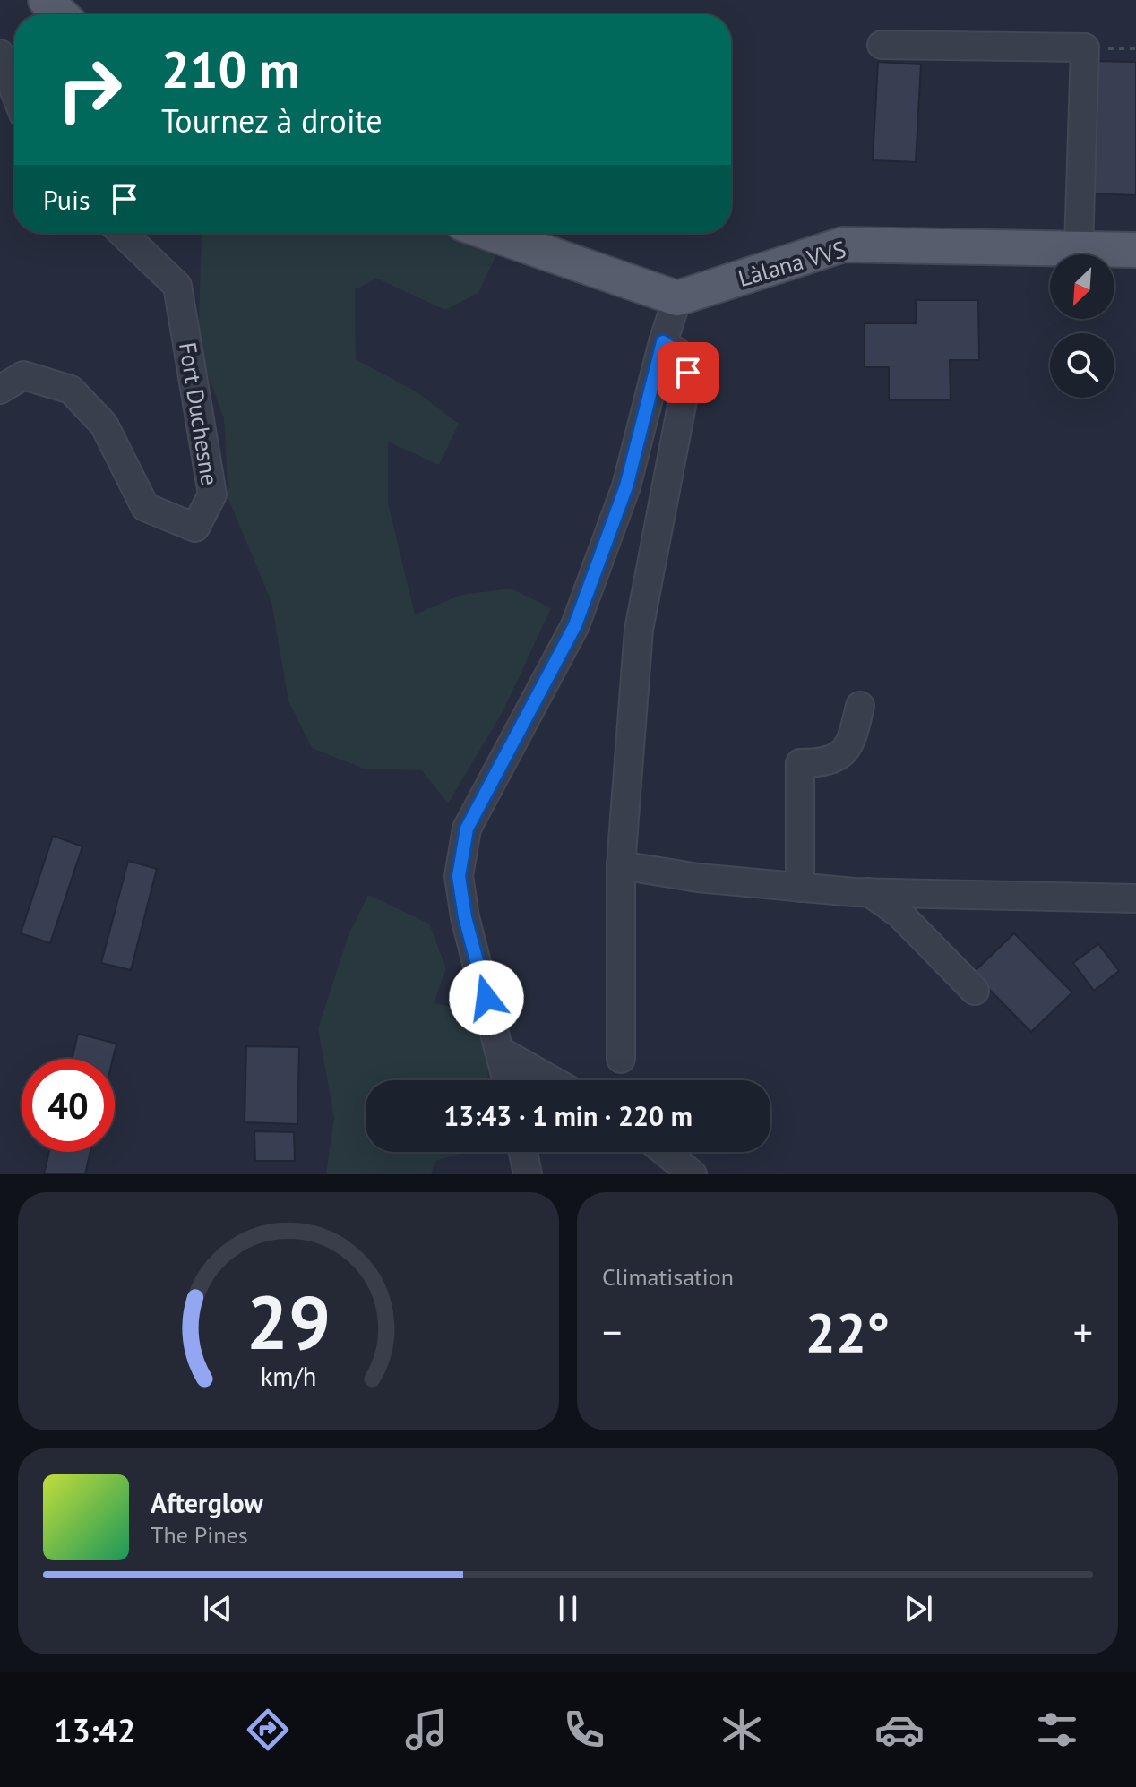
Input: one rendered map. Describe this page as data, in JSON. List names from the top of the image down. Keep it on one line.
{"streets":{"main road":["Làlana VVS"],"street":["Fort Duchesne"]},"north":"bottom left","page":{"turn":["210 m","Tournez à droite"],"then":"Puis","limit":"40","trip":"13:43 · 1 min · 220 m","tile":"Climatisation","heat":["−","22°","+"],"song":["Afterglow","The Pines"],"tabs":"13:42","gauge":["29","km/h"]}}
